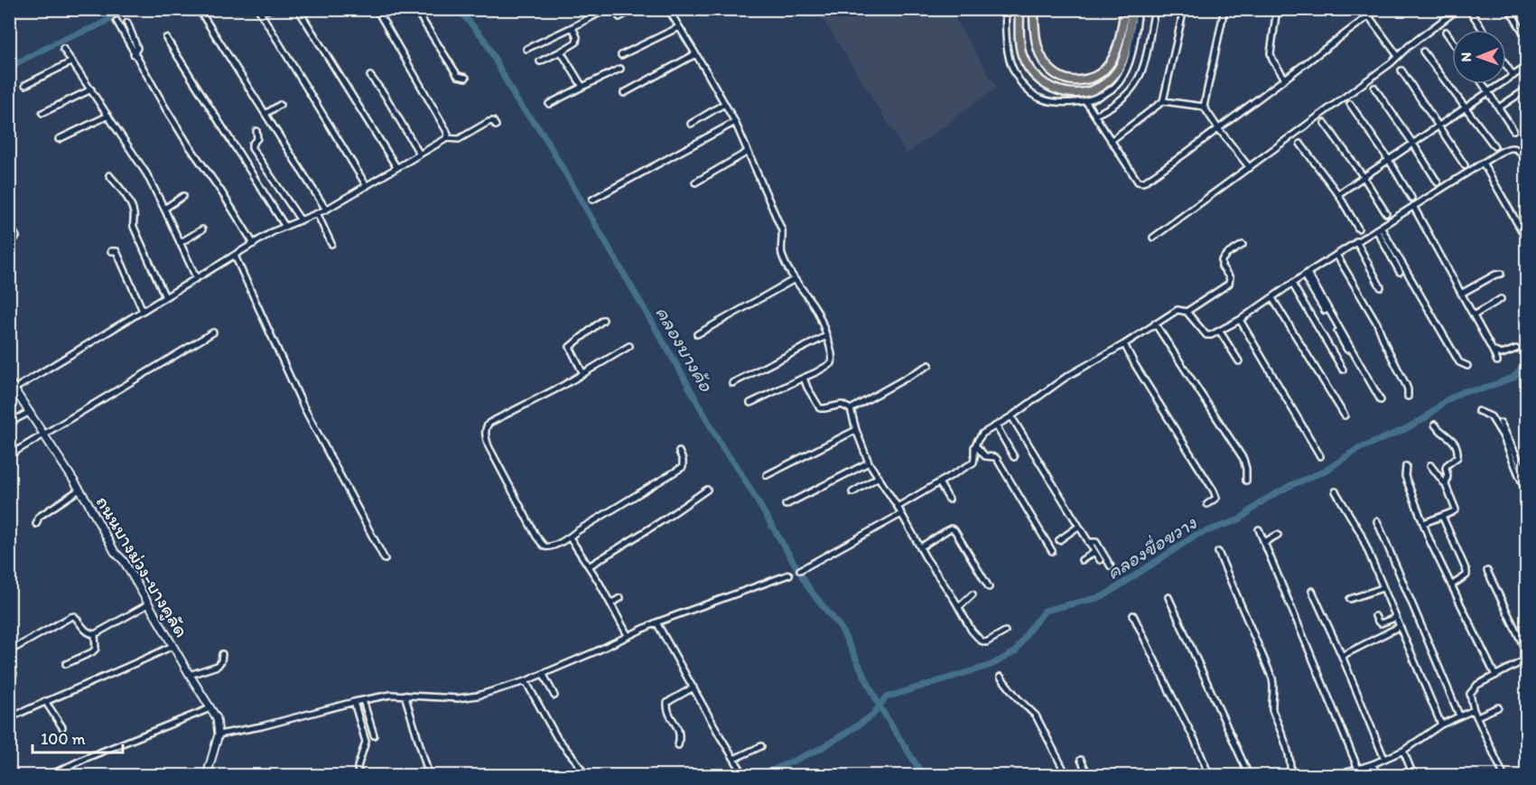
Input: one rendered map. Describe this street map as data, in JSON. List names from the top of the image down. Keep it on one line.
{"streets":{"street":["ถนนบางม่วง-บางคูลัด"]},"water":["คลองบางค้อ","คลองขื่อขวาง"],"scale_bar":"100 m","north":"left"}
